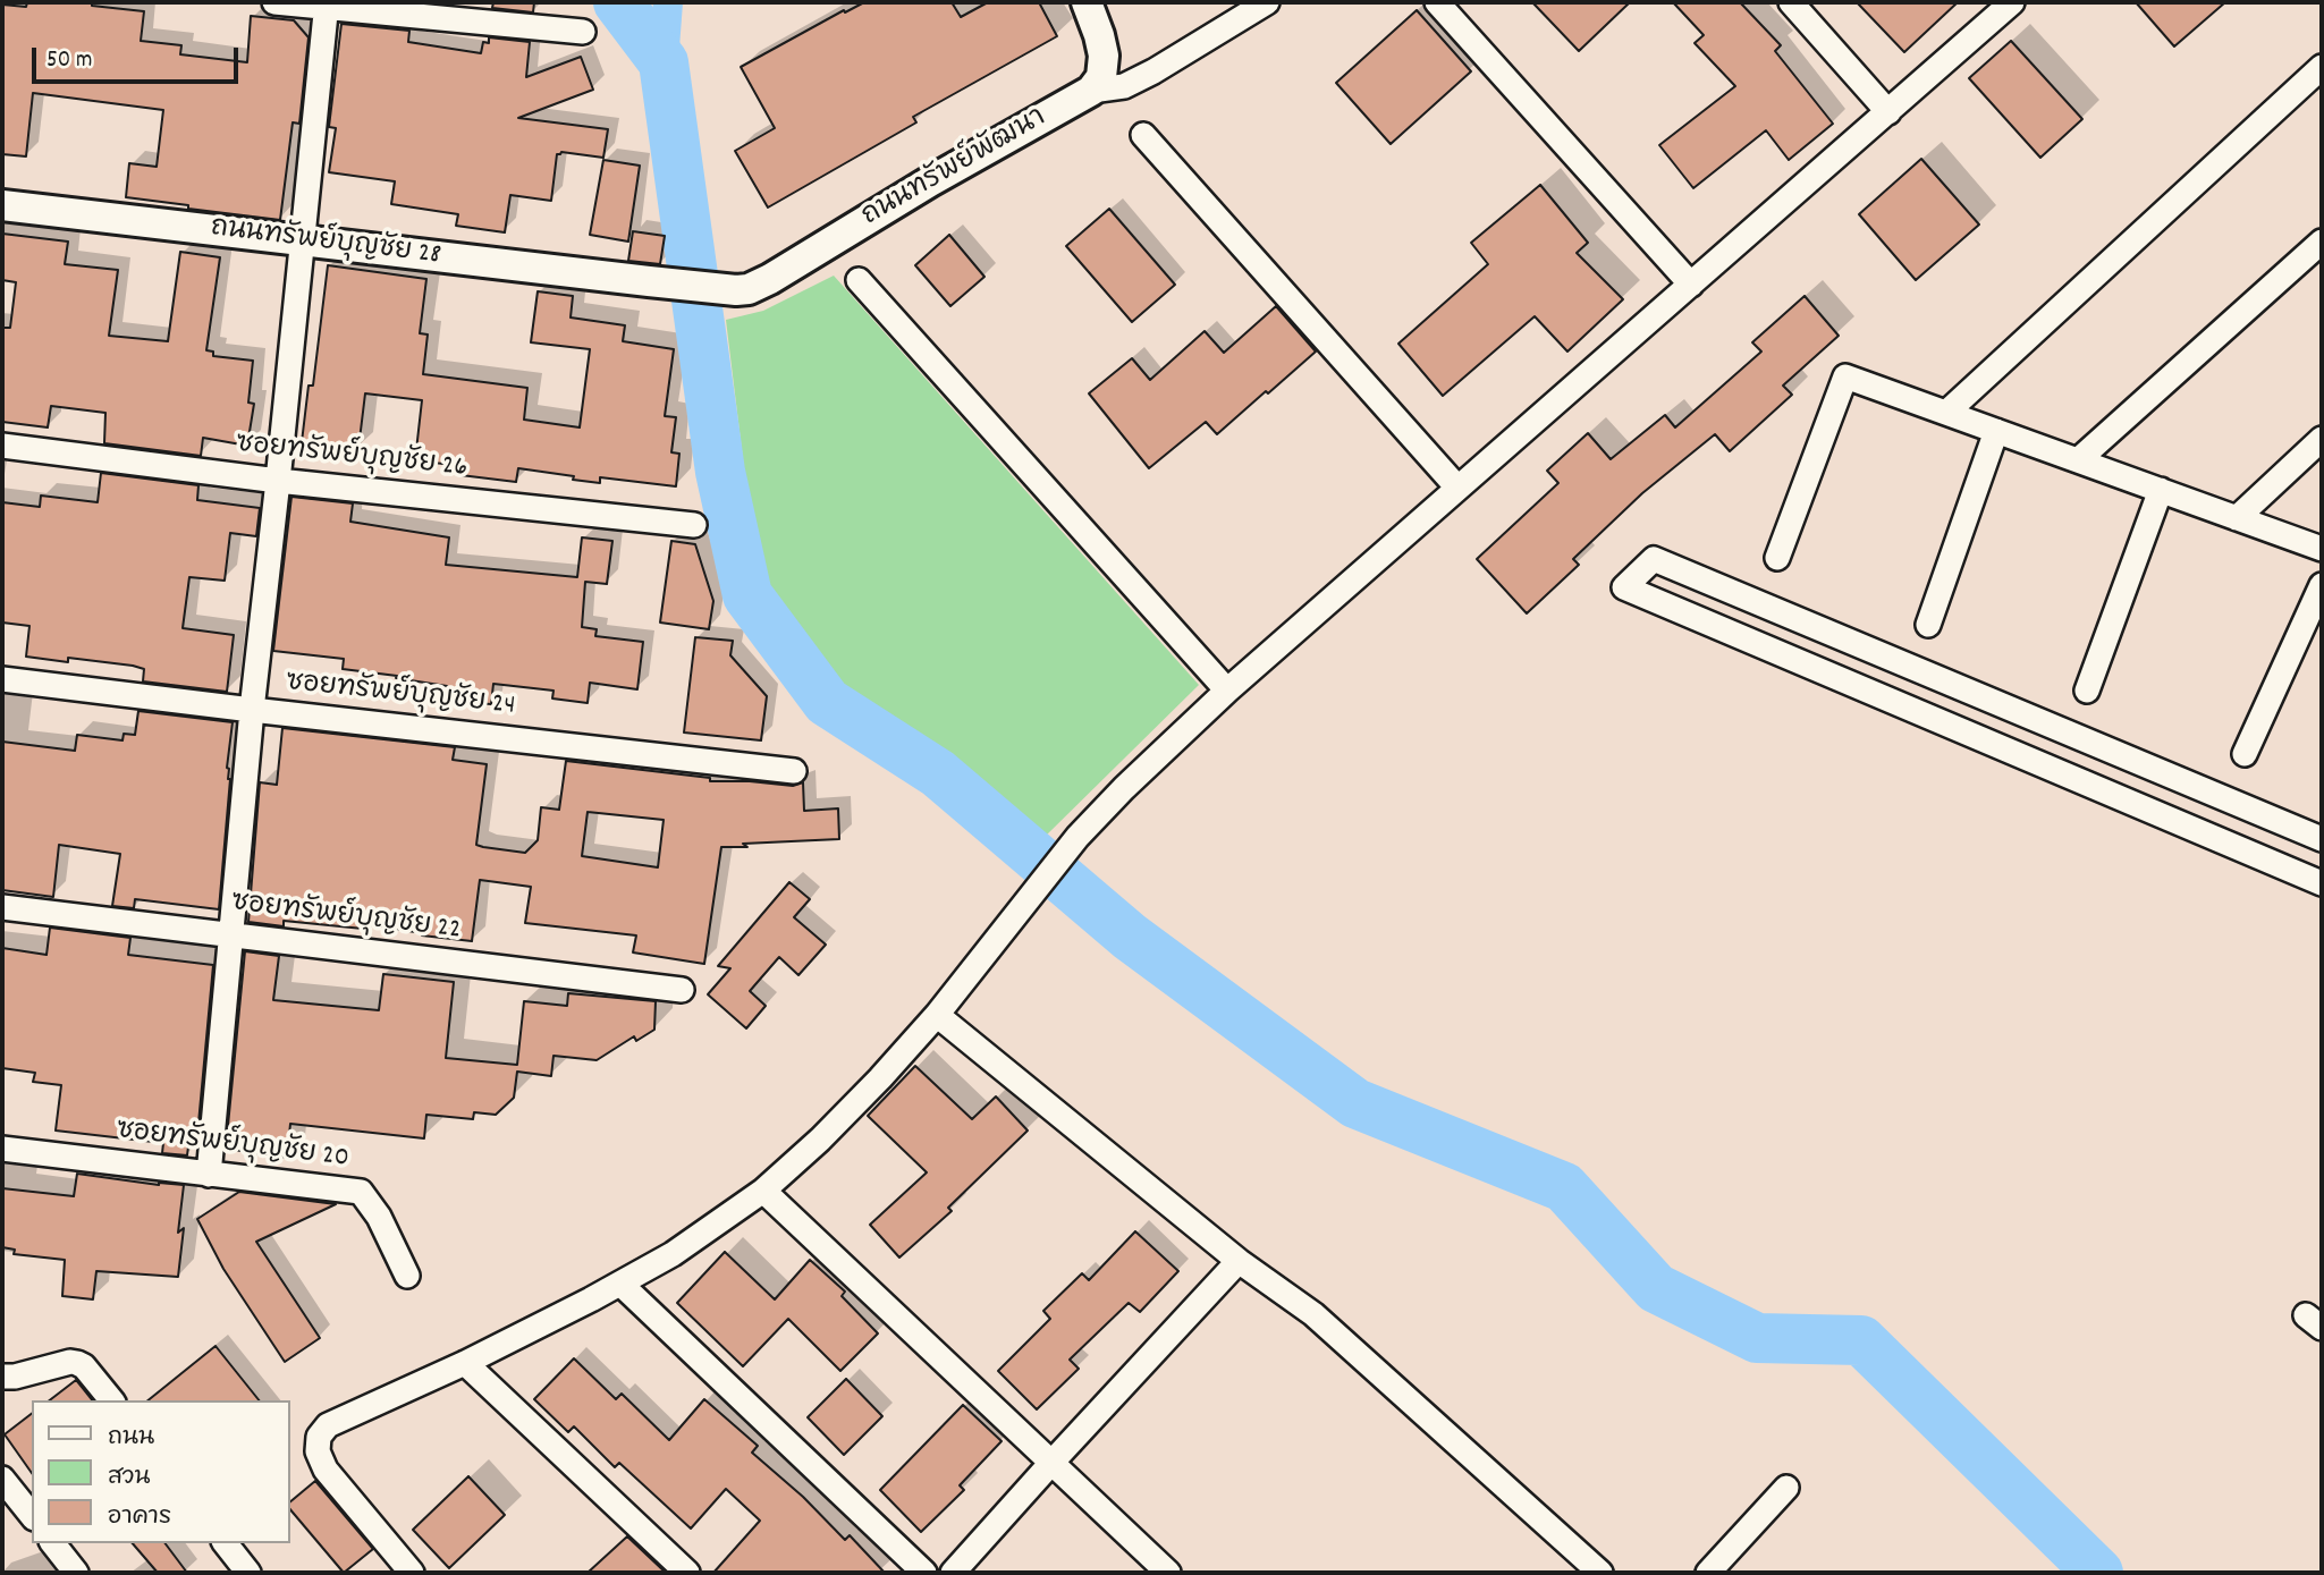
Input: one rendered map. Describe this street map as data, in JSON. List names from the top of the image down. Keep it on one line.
{"streets":{"street":["ถนนทรัพย์พัฒนา","ถนนทรัพย์บุญชัย 28","ซอยทรัพย์บุญชัย 26","ซอยทรัพย์บุญชัย 24","ซอยทรัพย์บุญชัย 22","ซอยทรัพย์บุญชัย 20"]},"crossings":[["ถนนทรัพย์พัฒนา","ถนนทรัพย์บุญชัย 28"]],"legend":["ถนน","สวน","อาคาร"],"scale_bar":"50 m"}
